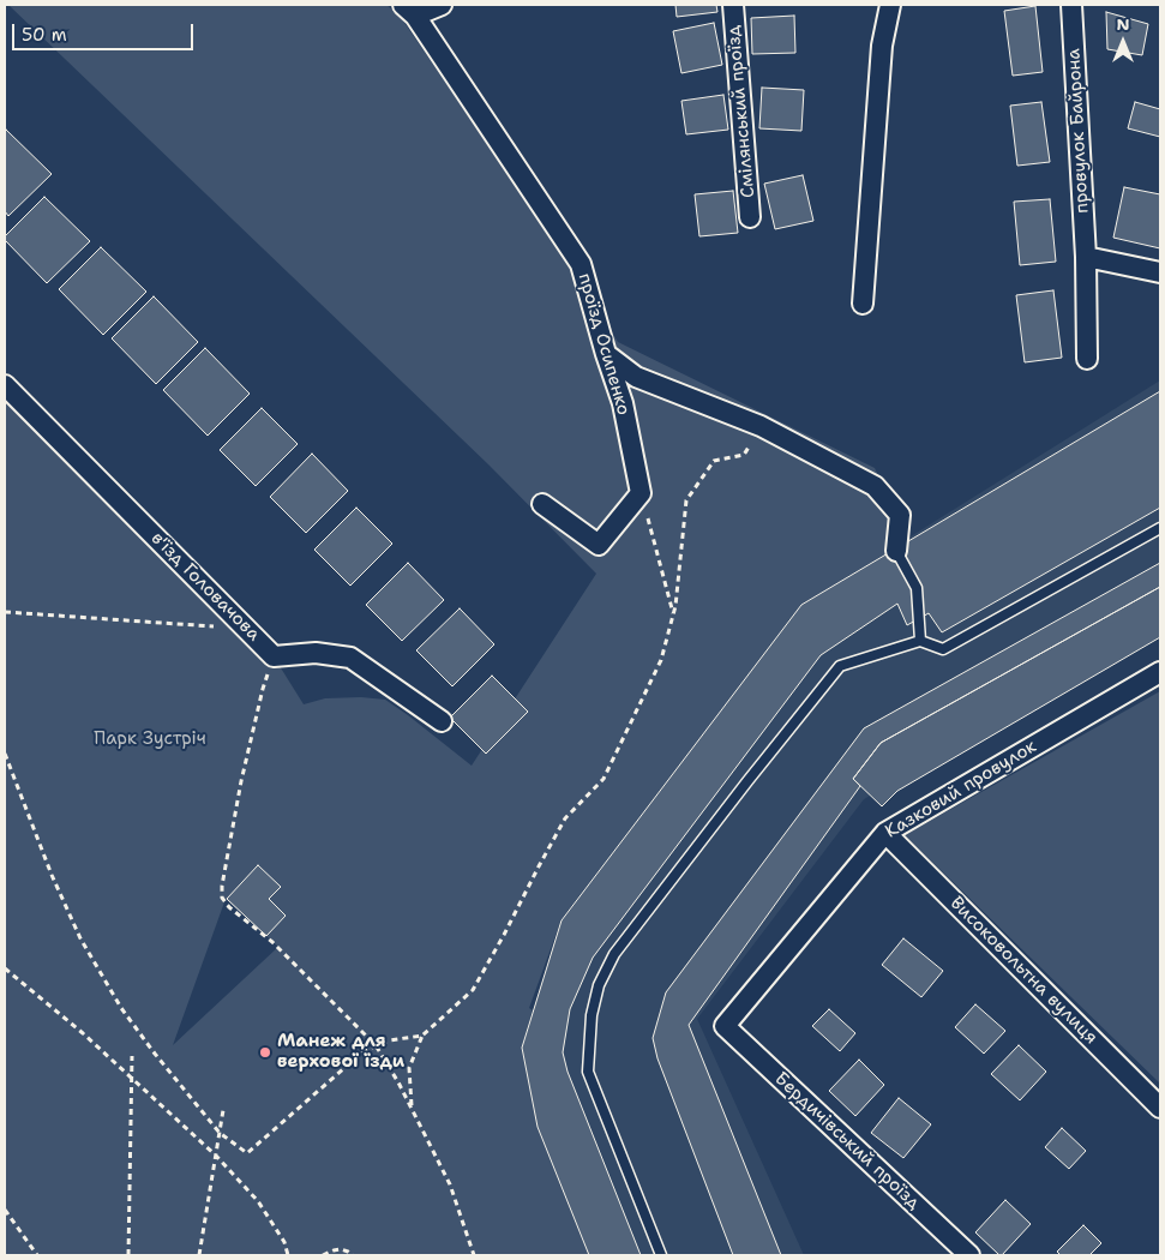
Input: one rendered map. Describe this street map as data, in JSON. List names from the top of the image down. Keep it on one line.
{"streets":{"street":["Смілянський проїзд","провулок Байрона","проїзд Осипенко","в'їзд Головачова","Казковий провулок","Високовольтна вулиця","Бердичівський проїзд"]},"crossings":[["Казковий провулок","Високовольтна вулиця"],["Казковий провулок","Бердичівський проїзд"]],"parks":["Парк Зустріч"],"places":["Манеж для верхової їзди"],"scale_bar":"50 m","north":"top"}
